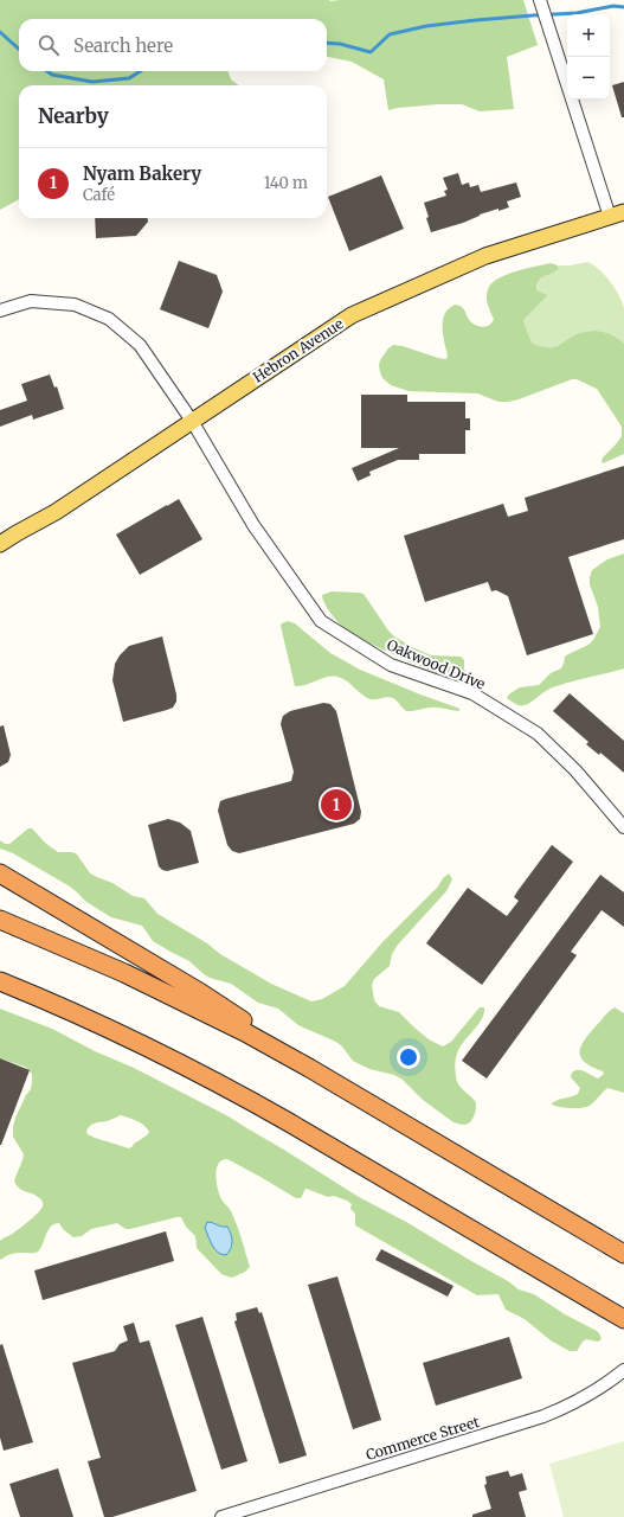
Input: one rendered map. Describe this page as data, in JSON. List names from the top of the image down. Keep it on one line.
{"streets":{"main road":["Hebron Avenue"],"street":["Oakwood Drive","Commerce Street"]},"crossings":[["Hebron Avenue","Oakwood Drive"]],"page":{"map_buttons":["+","−"],"search":"Search here","heading":"Nearby","list":[{"mark":"1","name":"Nyam Bakery","note":"Café","value":"140 m"}],"pins":"1"}}
